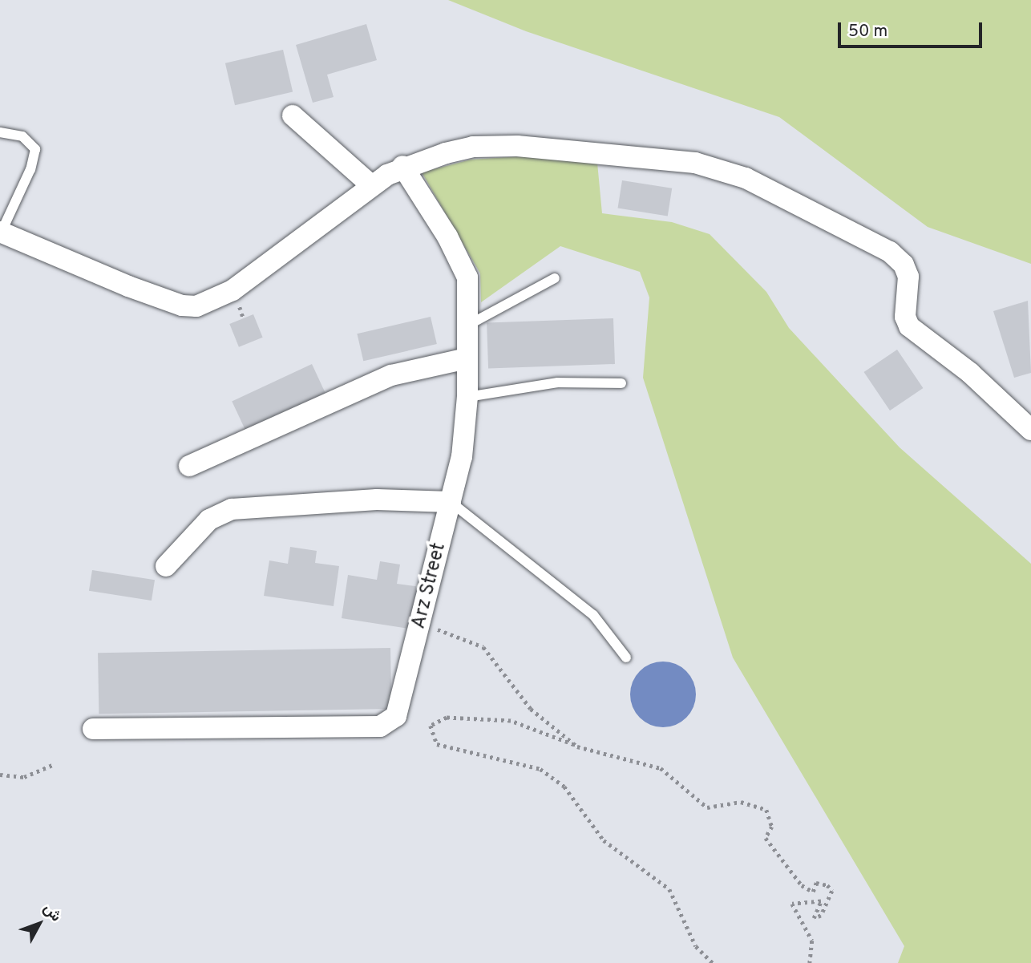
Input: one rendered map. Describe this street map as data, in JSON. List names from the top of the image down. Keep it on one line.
{"streets":{"street":["Arz Street"]},"scale_bar":"50 m","north":"top right"}
